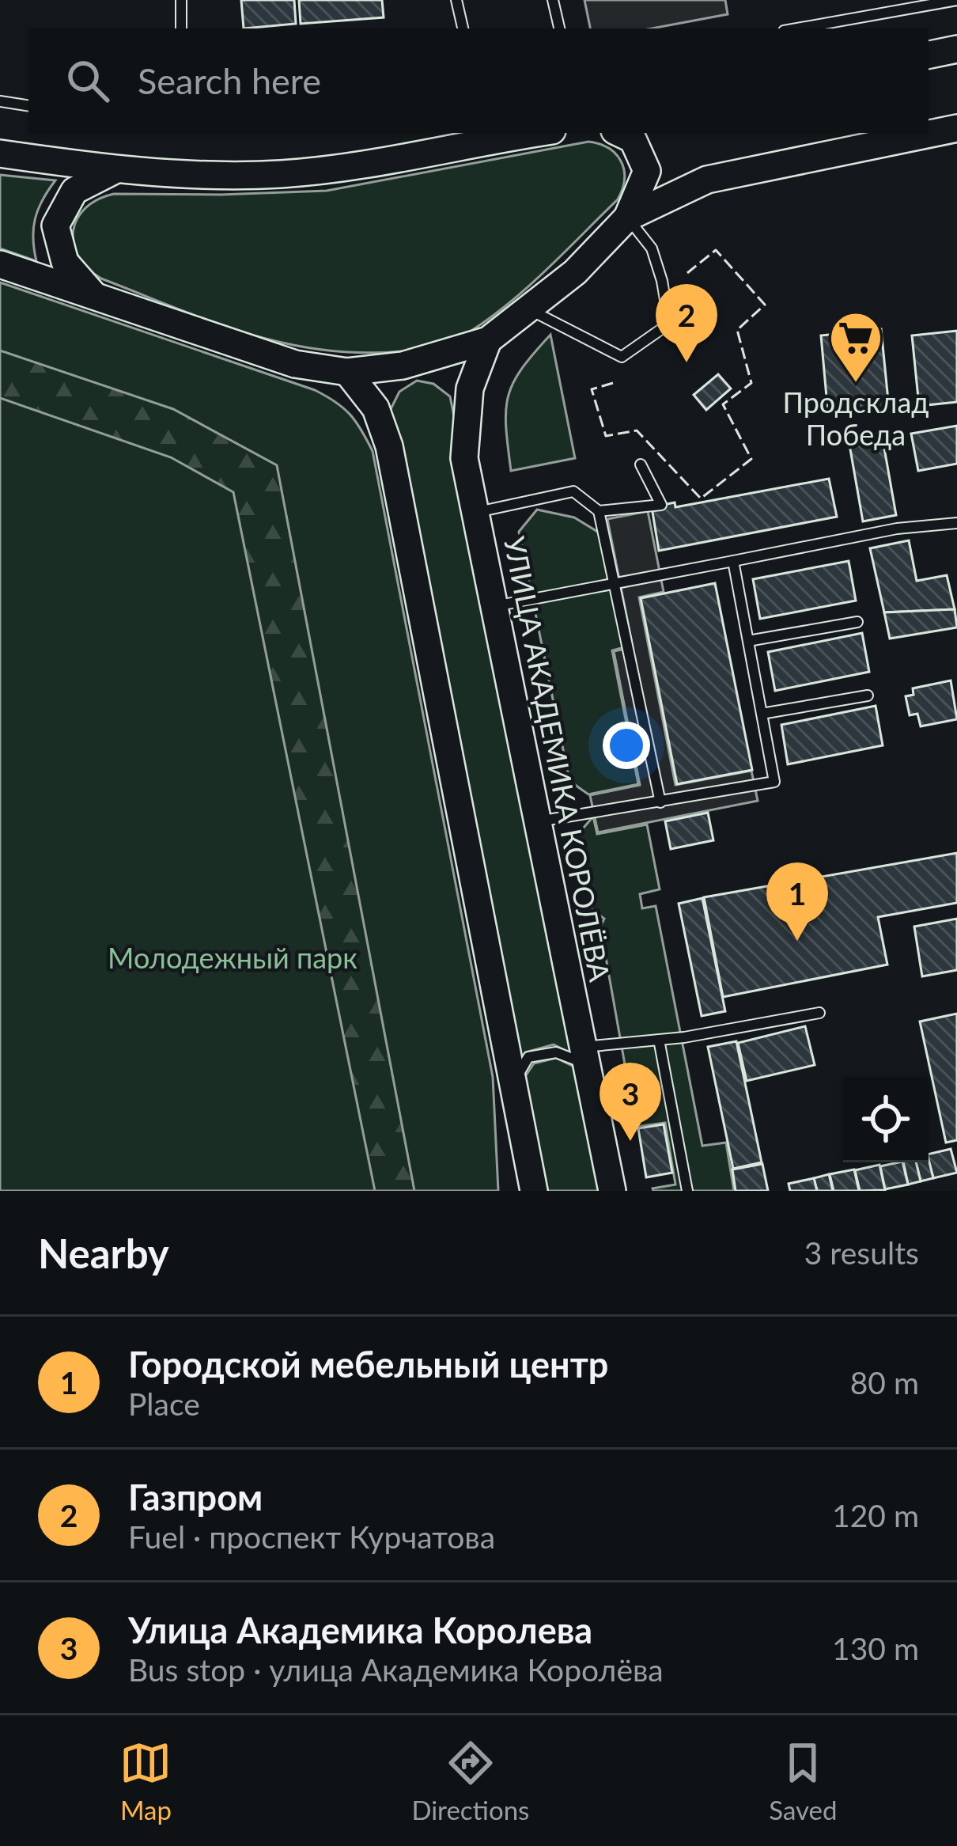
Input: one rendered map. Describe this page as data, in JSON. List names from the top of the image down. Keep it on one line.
{"streets":{"main road":["УЛИЦА АКАДЕМИКА КОРОЛЁВА"]},"parks":["Молодежный парк"],"places":{"supermarket":["Продсклад Победа"]},"page":{"search":"Search here","pins":["2","1","3"],"heading":["Nearby","3 results"],"list":[{"mark":"1","name":"Городской мебельный центр","note":"Place","value":"80 m"},{"mark":"2","name":"Газпром","note":"Fuel · проспект Курчатова","value":"120 m"},{"mark":"3","name":"Улица Академика Королева","note":"Bus stop · улица Академика Королёва","value":"130 m"}],"nav":["Map","Directions","Saved"]}}
